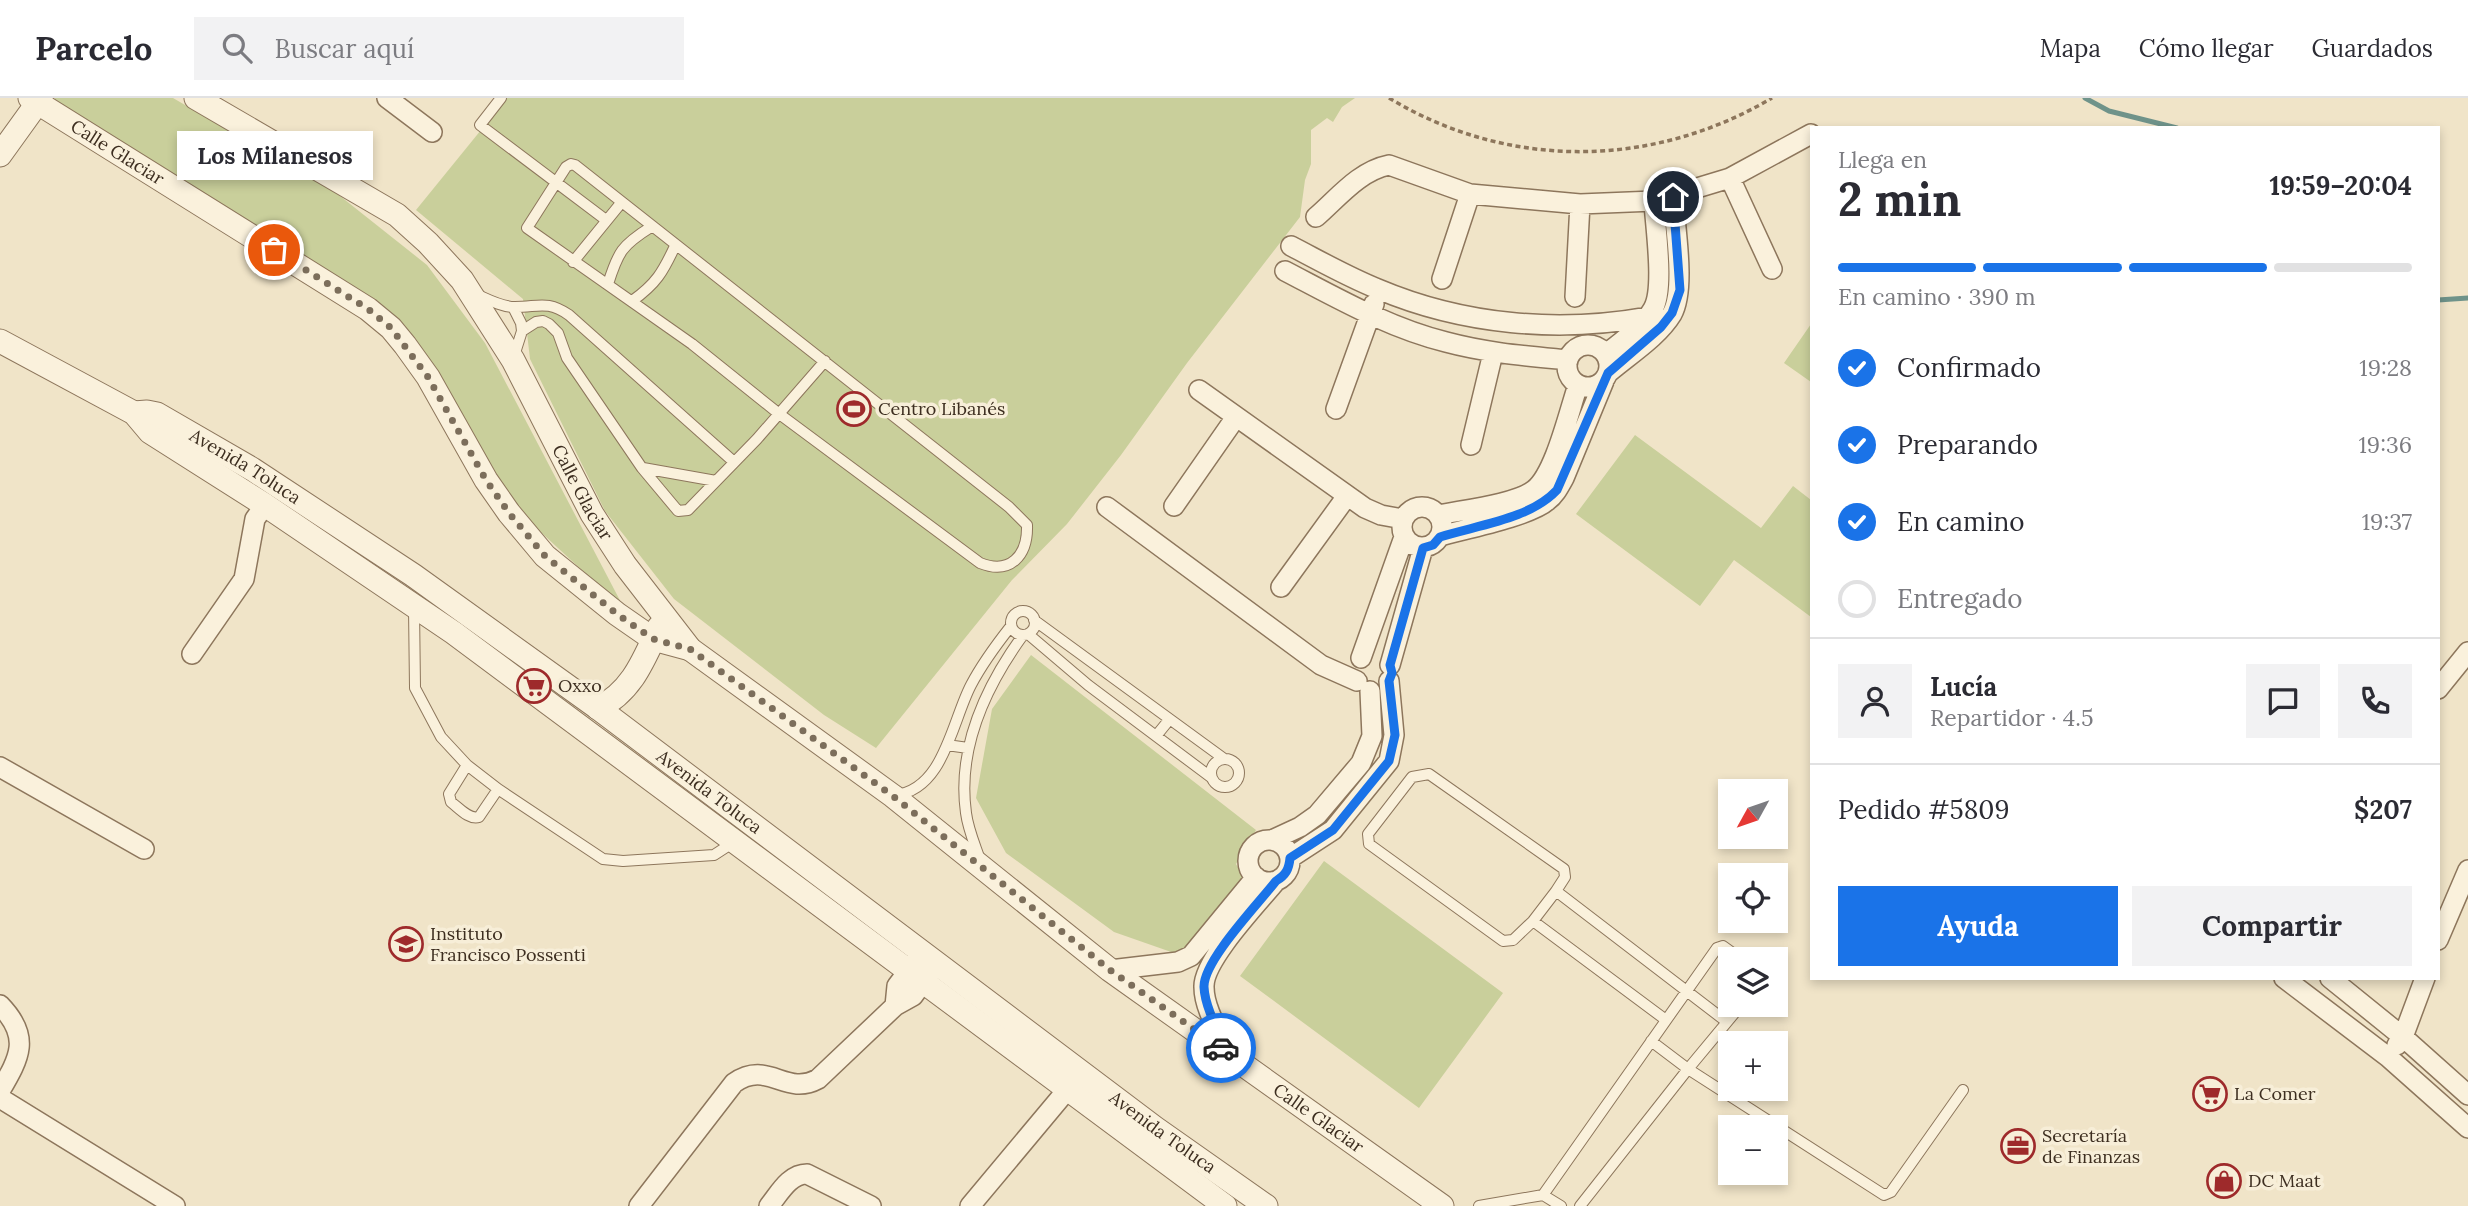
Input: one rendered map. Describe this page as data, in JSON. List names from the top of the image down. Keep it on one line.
{"streets":{"street":["Calle Glaciar","Avenida Toluca"]},"places":{"other":["Los Milanesos"],"sports":["Centro Libanés"],"supermarket":["Oxxo","La Comer"],"school or university":["Instituto Francisco Possenti"],"office":["Secretaría de Finanzas"],"shop":["DC Maat"]},"north":"bottom left","page":{"header":"Parcelo","search":"Buscar aquí","nav":["Mapa","Cómo llegar","Guardados"],"heading":["2 min","Llega en","19:59–20:04"],"panel":["Lucía","Repartidor · 4.5","Pedido #5809","$207"],"bubble":"Los Milanesos","bar":"En camino · 390 m","list":[["Confirmado","19:28"],["Preparando","19:36"],["En camino","19:37"],"Entregado"],"map_buttons":["+","−"],"buttons":["Ayuda","Compartir"]}}
